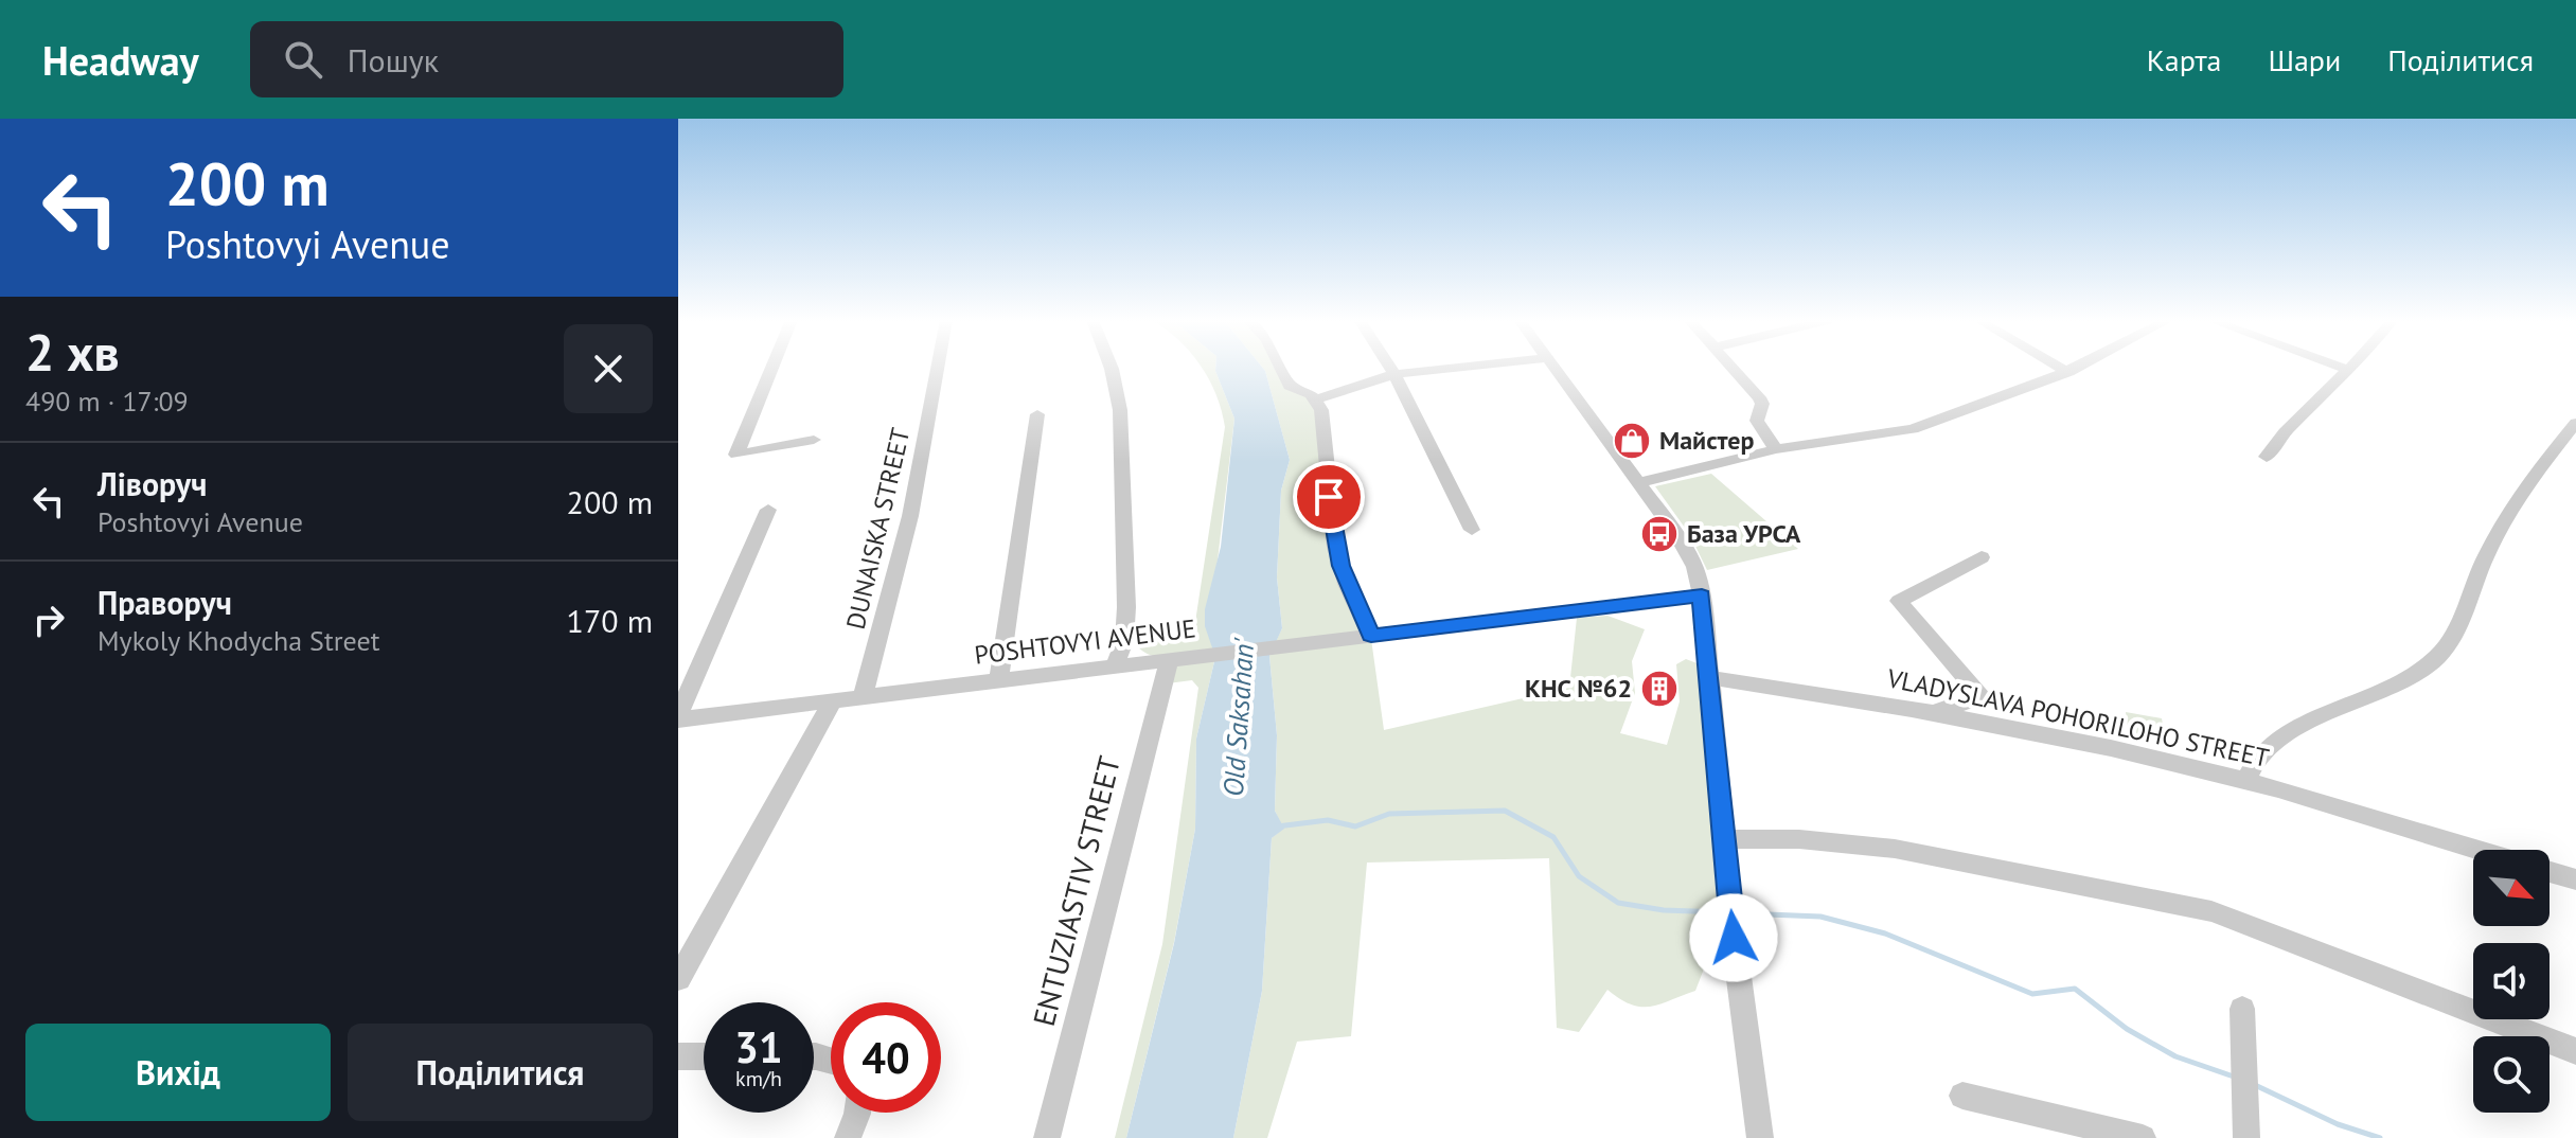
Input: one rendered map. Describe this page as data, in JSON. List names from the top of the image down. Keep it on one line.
{"streets":{"street":["DUNAISKA STREET","POSHTOVYI AVENUE","VLADYSLAVA POHORILOHO STREET","ENTUZIASTIV STREET"]},"crossings":[["DUNAISKA STREET","POSHTOVYI AVENUE"],["POSHTOVYI AVENUE","ENTUZIASTIV STREET"]],"water":["Old Saksahan'"],"places":{"shop":["Майстер"],"bus stop":["База УРСА"],"building":["КНС №62"]},"north":"bottom right","page":{"header":"Headway","search":"Пошук","nav":["Карта","Шари","Поділитися"],"turn":["200 m","Poshtovyi Avenue"],"heading":["2 хв","490 m · 17:09"],"list":[{"name":"Ліворуч","note":"Poshtovyi Avenue","value":"200 m"},{"name":"Праворуч","note":"Mykoly Khodycha Street","value":"170 m"}],"speed":"31 km/h","limit":"40","buttons":["Вихід","Поділитися"]}}
